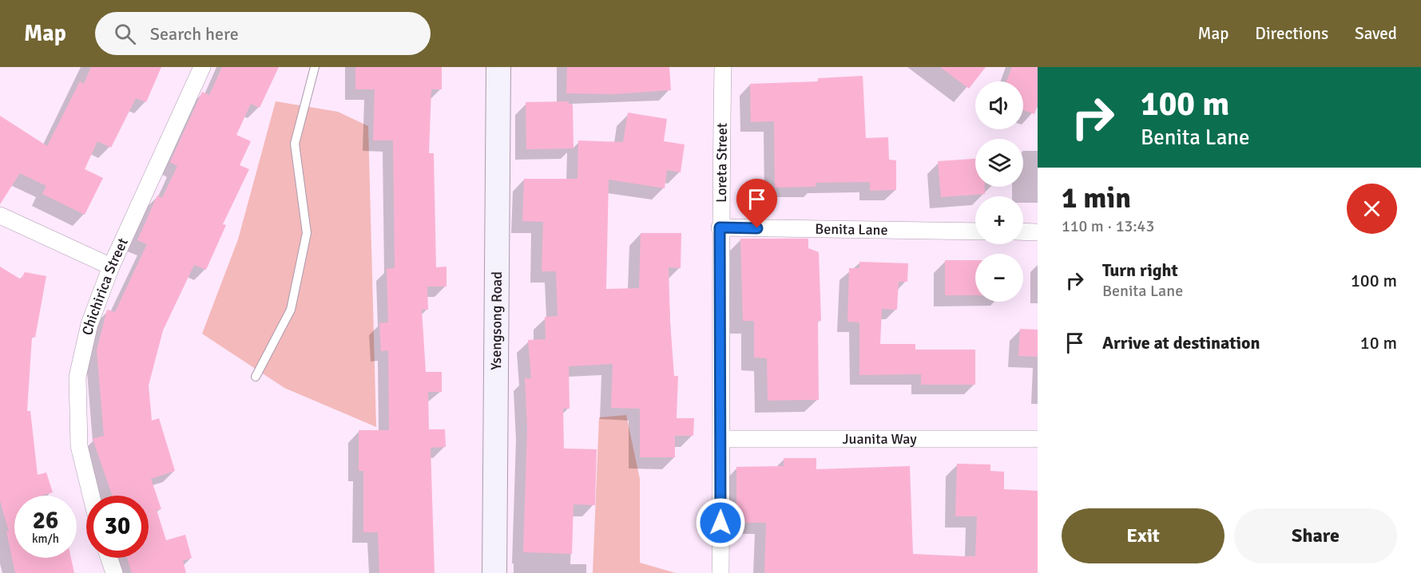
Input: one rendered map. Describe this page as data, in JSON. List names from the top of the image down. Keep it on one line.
{"streets":{"main road":["Ysengsong Road"],"street":["Loreta Street","Benita Lane","Chichirica Street","Juanita Way"]},"crossings":[["Loreta Street","Benita Lane"],["Loreta Street","Juanita Way"]],"page":{"header":"Map","search":"Search here","nav":["Map","Directions","Saved"],"turn":["100 m","Benita Lane"],"map_buttons":["+","−"],"heading":["1 min","110 m · 13:43"],"list":[{"name":"Turn right","note":"Benita Lane","value":"100 m"},{"name":"Arrive at destination","value":"10 m"}],"speed":"26 km/h","limit":"30","buttons":["Exit","Share"]}}
